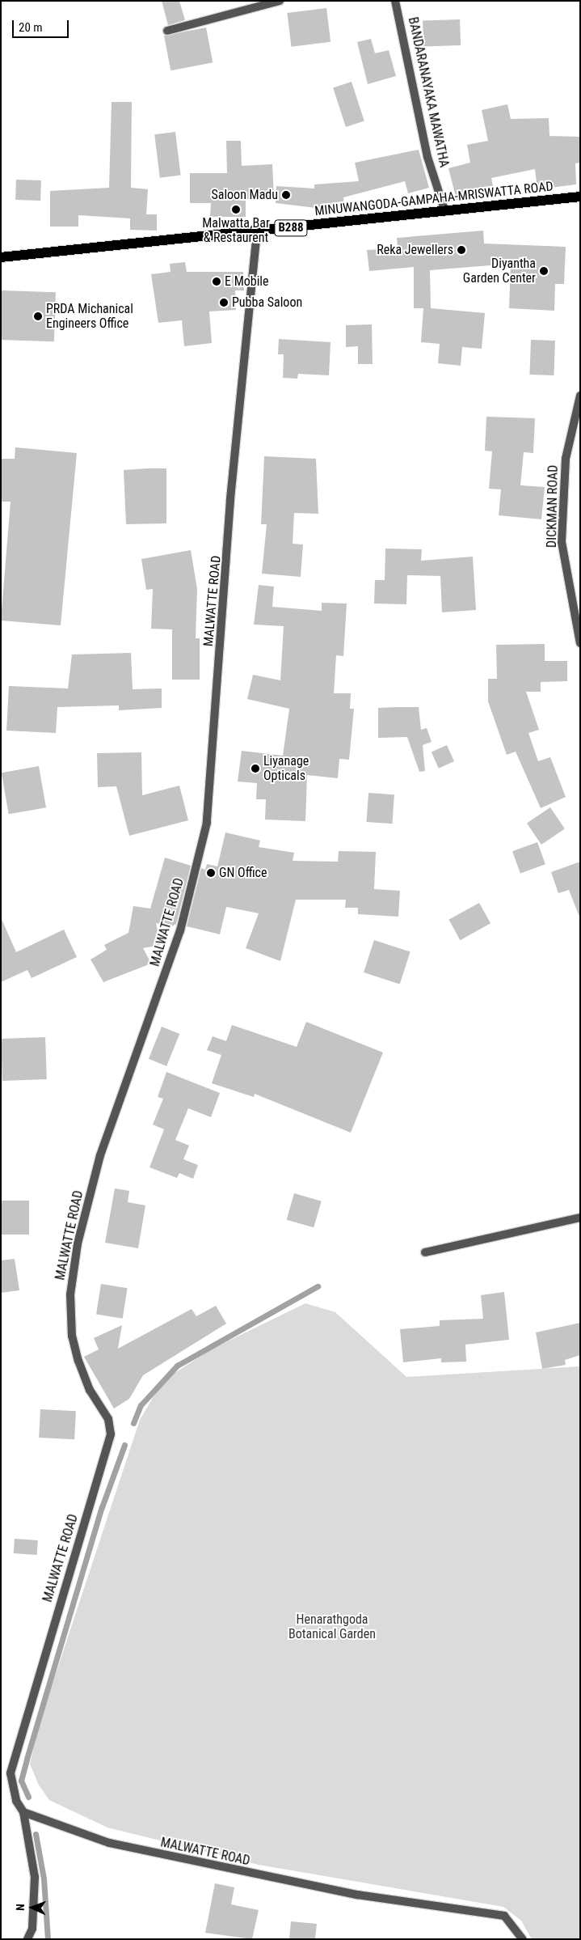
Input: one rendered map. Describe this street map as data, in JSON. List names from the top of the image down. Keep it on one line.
{"streets":{"main road":["MINUWANGODA-GAMPAHA-MRISWATTA ROAD","B288"],"street":["BANDARANAYAKA MAWATHA","DICKMAN ROAD","MALWATTE ROAD"]},"crossings":[["BANDARANAYAKA MAWATHA","MINUWANGODA-GAMPAHA-MRISWATTA ROAD"],["MINUWANGODA-GAMPAHA-MRISWATTA ROAD","MALWATTE ROAD"]],"parks":["Henarathgoda Botanical Garden"],"places":["Saloon Madu","Malwatta Bar & Restaurent","Reka Jewellers","Diyantha Garden Center","E Mobile","Pubba Saloon","PRDA Michanical Engineers Office","Liyanage Opticals","GN Office"],"scale_bar":"20 m","north":"left"}
